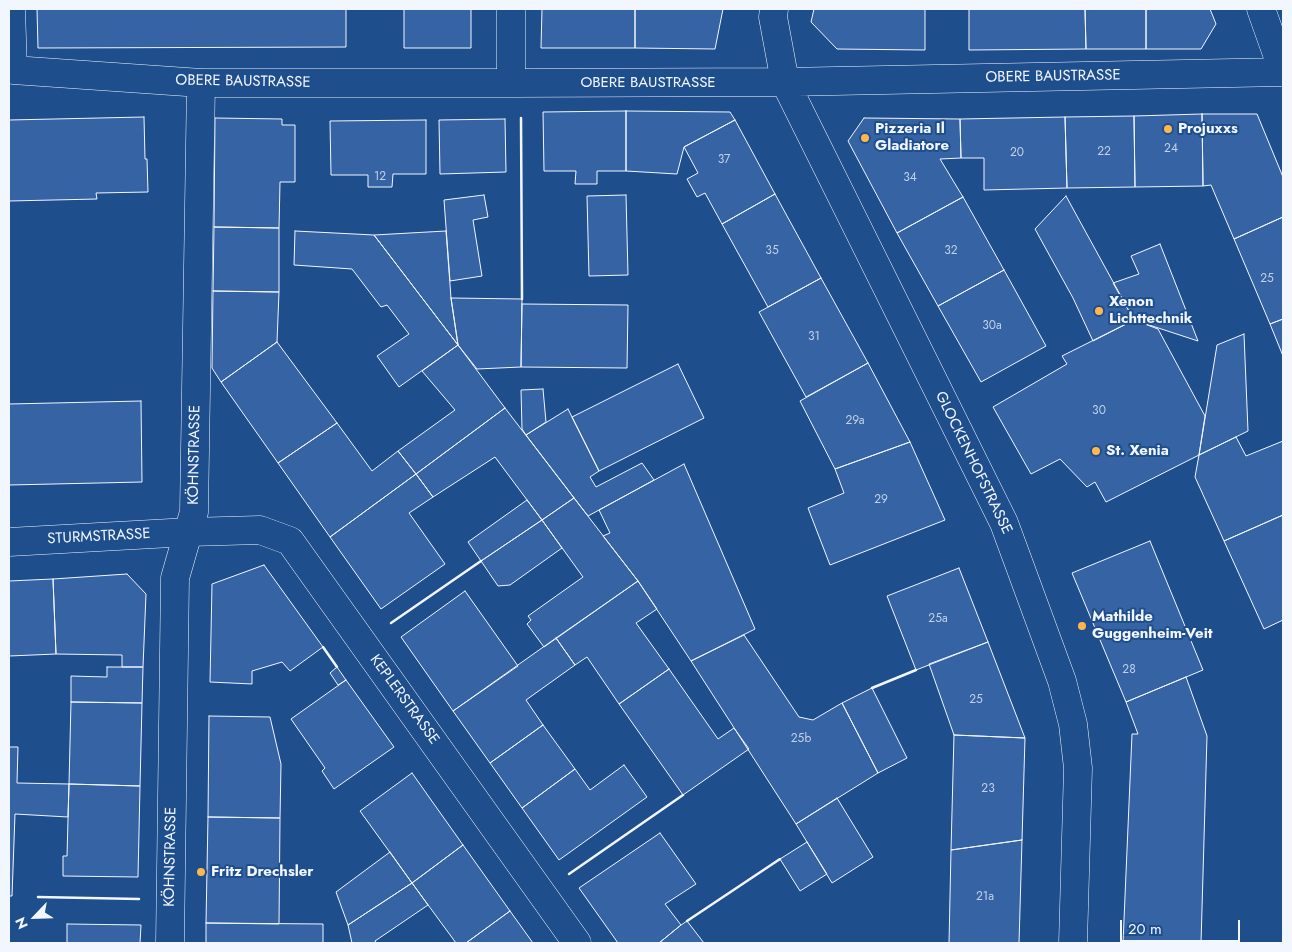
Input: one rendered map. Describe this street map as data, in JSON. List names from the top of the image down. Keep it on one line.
{"streets":{"street":["OBERE BAUSTRASSE","KÖHNSTRASSE","GLOCKENHOFSTRASSE","STURMSTRASSE","KEPLERSTRASSE"]},"crossings":[["OBERE BAUSTRASSE","KÖHNSTRASSE"],["OBERE BAUSTRASSE","GLOCKENHOFSTRASSE"],["KÖHNSTRASSE","STURMSTRASSE"],["KÖHNSTRASSE","KEPLERSTRASSE"],["STURMSTRASSE","KEPLERSTRASSE"]],"places":["Projuxxs","Pizzeria Il Gladiatore","Xenon Lichttechnik","St. Xenia","Mathilde Guggenheim-Veit","Fritz Drechsler"],"house_numbers":["24","22","20","37","12","34","35","32","25","30a","31","30","29a","29","25a","28","25","25b","23","21a"],"scale_bar":"20 m","north":"bottom left"}
